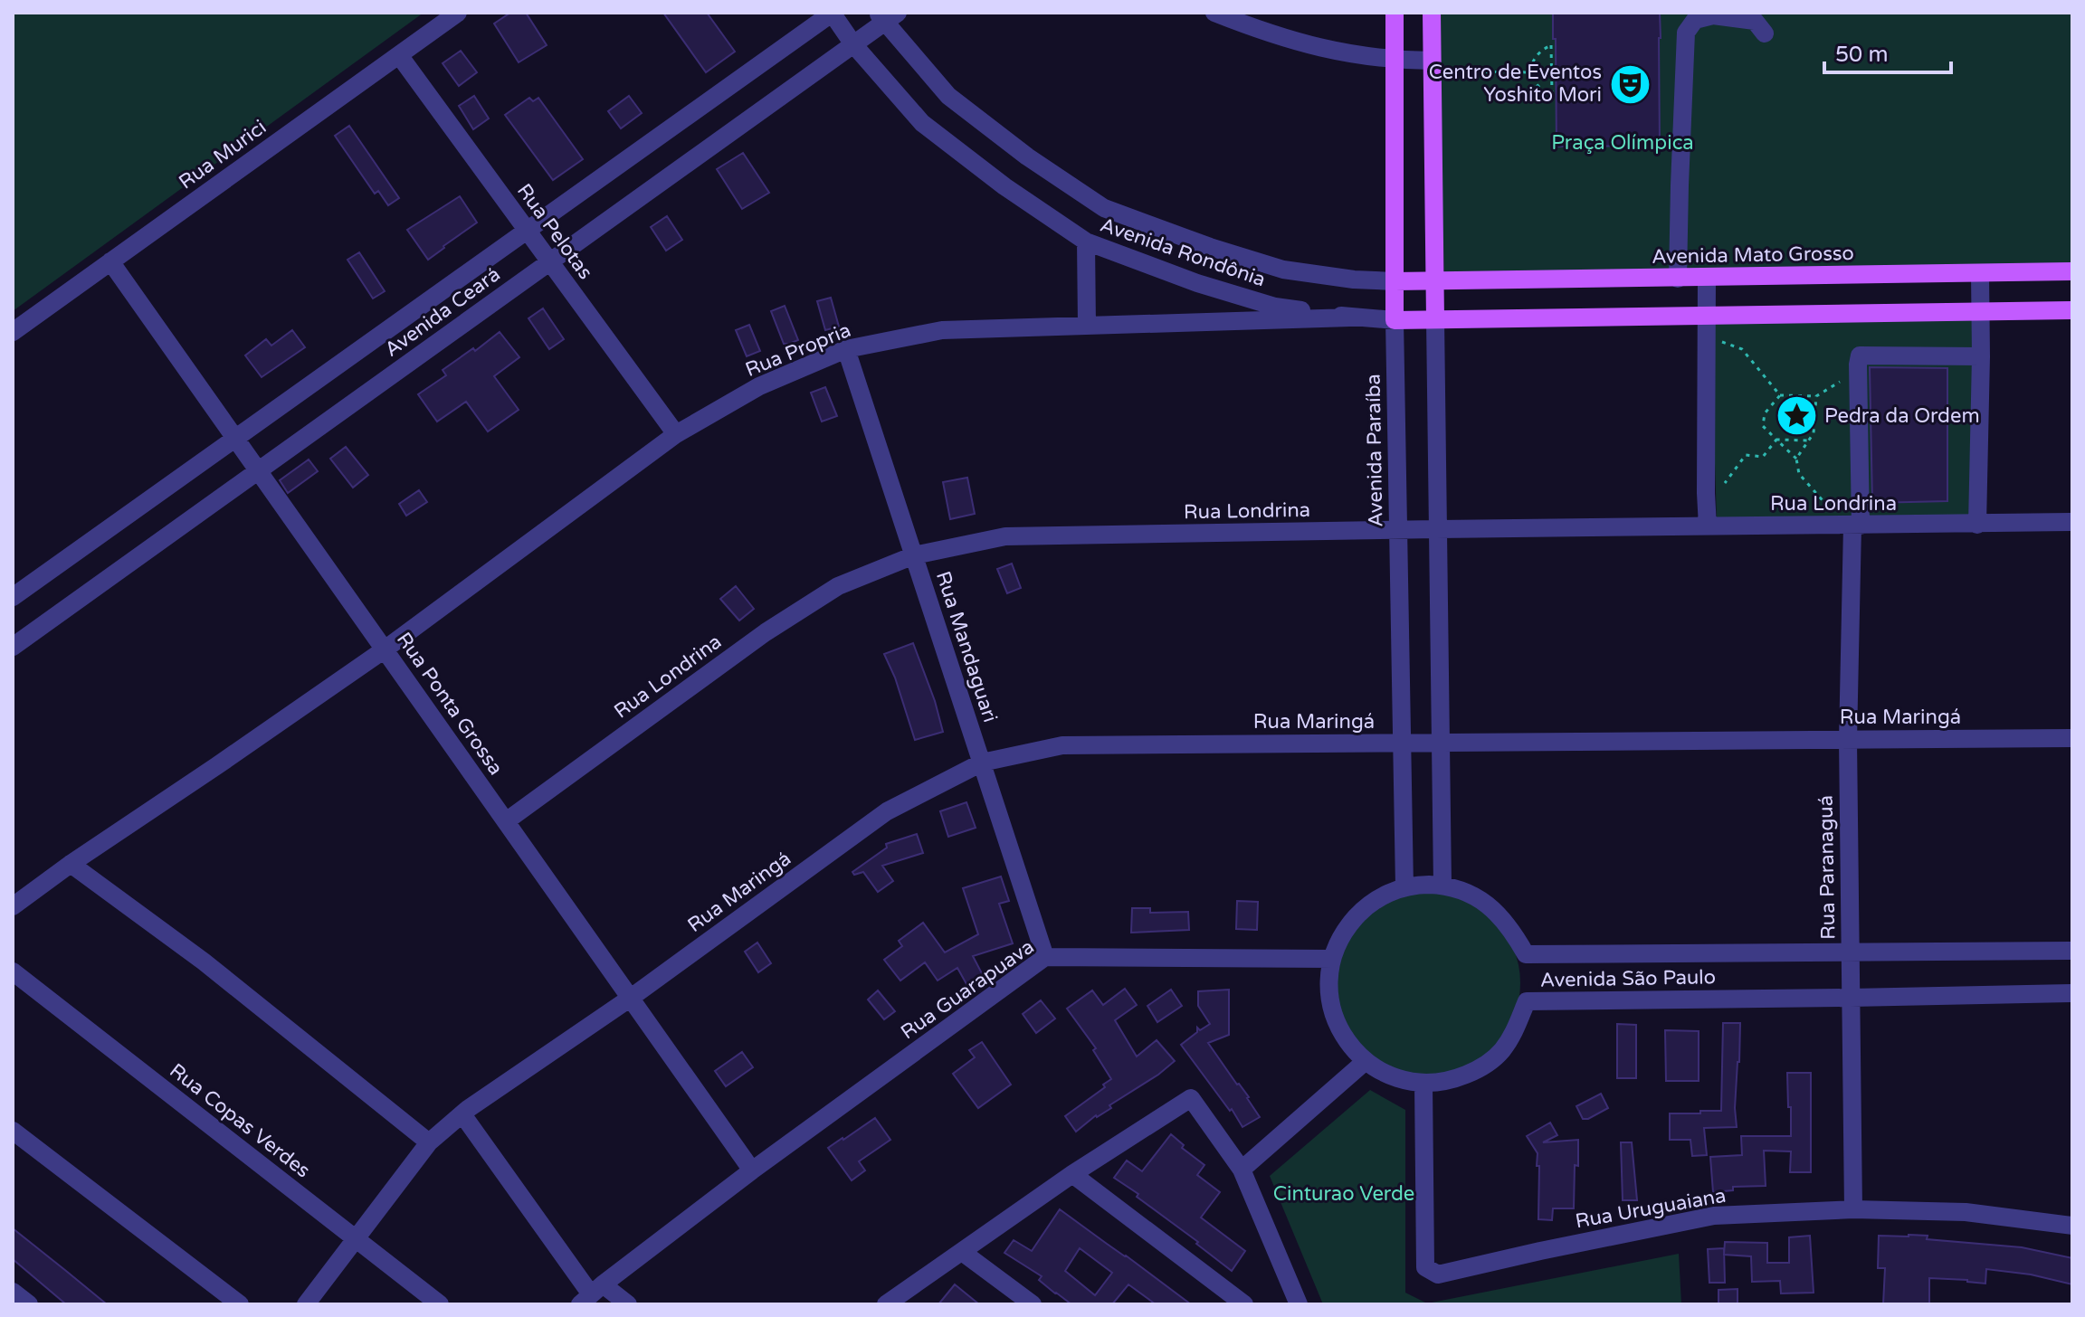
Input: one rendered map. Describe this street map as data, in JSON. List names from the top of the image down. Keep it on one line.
{"streets":{"main road":["Avenida Rondônia","Avenida Mato Grosso","Avenida Paraíba"],"street":["Rua Murici","Rua Pelotas","Avenida Ceará","Rua Propria","Rua Londrina","Rua Mandaguari","Rua Ponta Grossa","Rua Maringá","Rua Paranaguá","Avenida São Paulo","Rua Guarapuava","Rua Copas Verdes","Rua Uruguaiana"]},"crossings":[["Rua Murici","Rua Pelotas"],["Rua Murici","Rua Ponta Grossa"],["Rua Pelotas","Avenida Ceará"],["Rua Pelotas","Rua Propria"],["Avenida Rondônia","Avenida Mato Grosso"],["Avenida Rondônia","Avenida Ceará"],["Avenida Rondônia","Rua Propria"],["Avenida Rondônia","Avenida Paraíba"],["Avenida Ceará","Rua Ponta Grossa"],["Rua Propria","Rua Mandaguari"],["Rua Propria","Rua Ponta Grossa"],["Avenida Paraíba","Rua Londrina"],["Avenida Paraíba","Rua Maringá"],["Avenida Paraíba","Avenida São Paulo"],["Rua Londrina","Rua Mandaguari"],["Rua Londrina","Rua Ponta Grossa"],["Rua Londrina","Rua Paranaguá"],["Rua Mandaguari","Rua Maringá"],["Rua Mandaguari","Rua Guarapuava"],["Rua Ponta Grossa","Rua Maringá"],["Rua Ponta Grossa","Rua Guarapuava"],["Rua Maringá","Rua Paranaguá"],["Rua Maringá","Rua Copas Verdes"],["Rua Paranaguá","Avenida São Paulo"],["Rua Paranaguá","Rua Uruguaiana"],["Avenida São Paulo","Rua Guarapuava"],["Avenida São Paulo","Rua Uruguaiana"]],"parks":["Praça Olímpica","Cinturao Verde"],"places":{"theatre":["Centro de Eventos Yoshito Mori"],"place":["Pedra da Ordem"]},"scale_bar":"50 m"}
